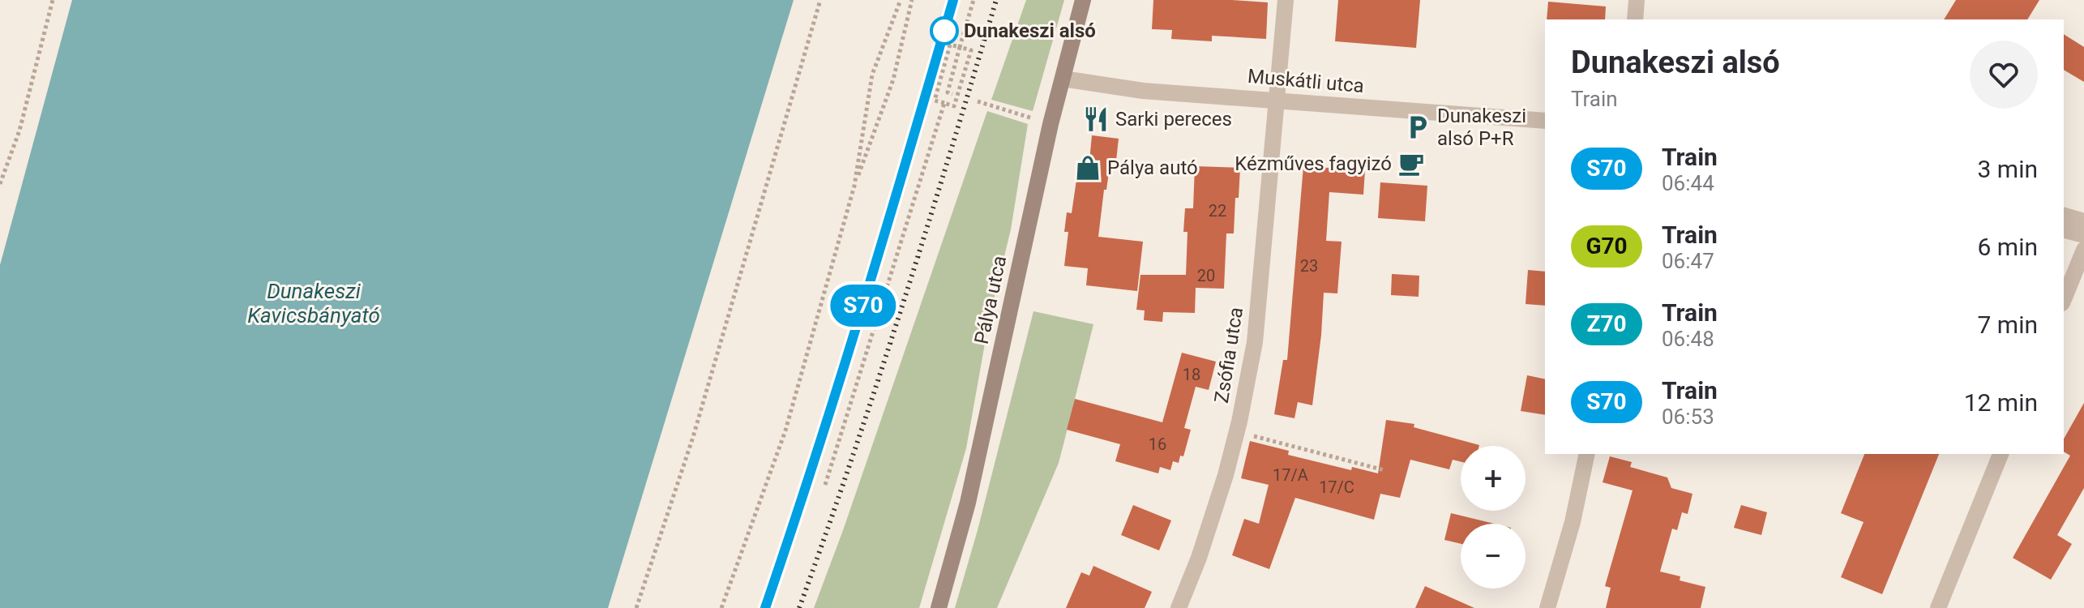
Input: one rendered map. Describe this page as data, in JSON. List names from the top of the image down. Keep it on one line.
{"streets":{"street":["Muskátli utca","Pálya utca","Zsófia utca"]},"crossings":[["Muskátli utca","Pálya utca"],["Muskátli utca","Zsófia utca"]],"water":["Dunakeszi Kavicsbányató"],"places":{"other":["Dunakeszi alsó"],"restaurant":["Sarki pereces"],"parking":["Dunakeszi alsó P+R"],"cafe":["Kézműves fagyizó"],"shop":["Pálya autó"]},"house_numbers":["22","23","20","18","16","17/A","17/C"],"page":{"on_map":"S70","heading":["Dunakeszi alsó","Train"],"list":[{"mark":"S70","name":"Train","note":"06:44","value":"3 min"},{"mark":"G70","name":"Train","note":"06:47","value":"6 min"},{"mark":"Z70","name":"Train","note":"06:48","value":"7 min"},{"mark":"S70","name":"Train","note":"06:53","value":"12 min"}],"map_buttons":["+","−"]}}
